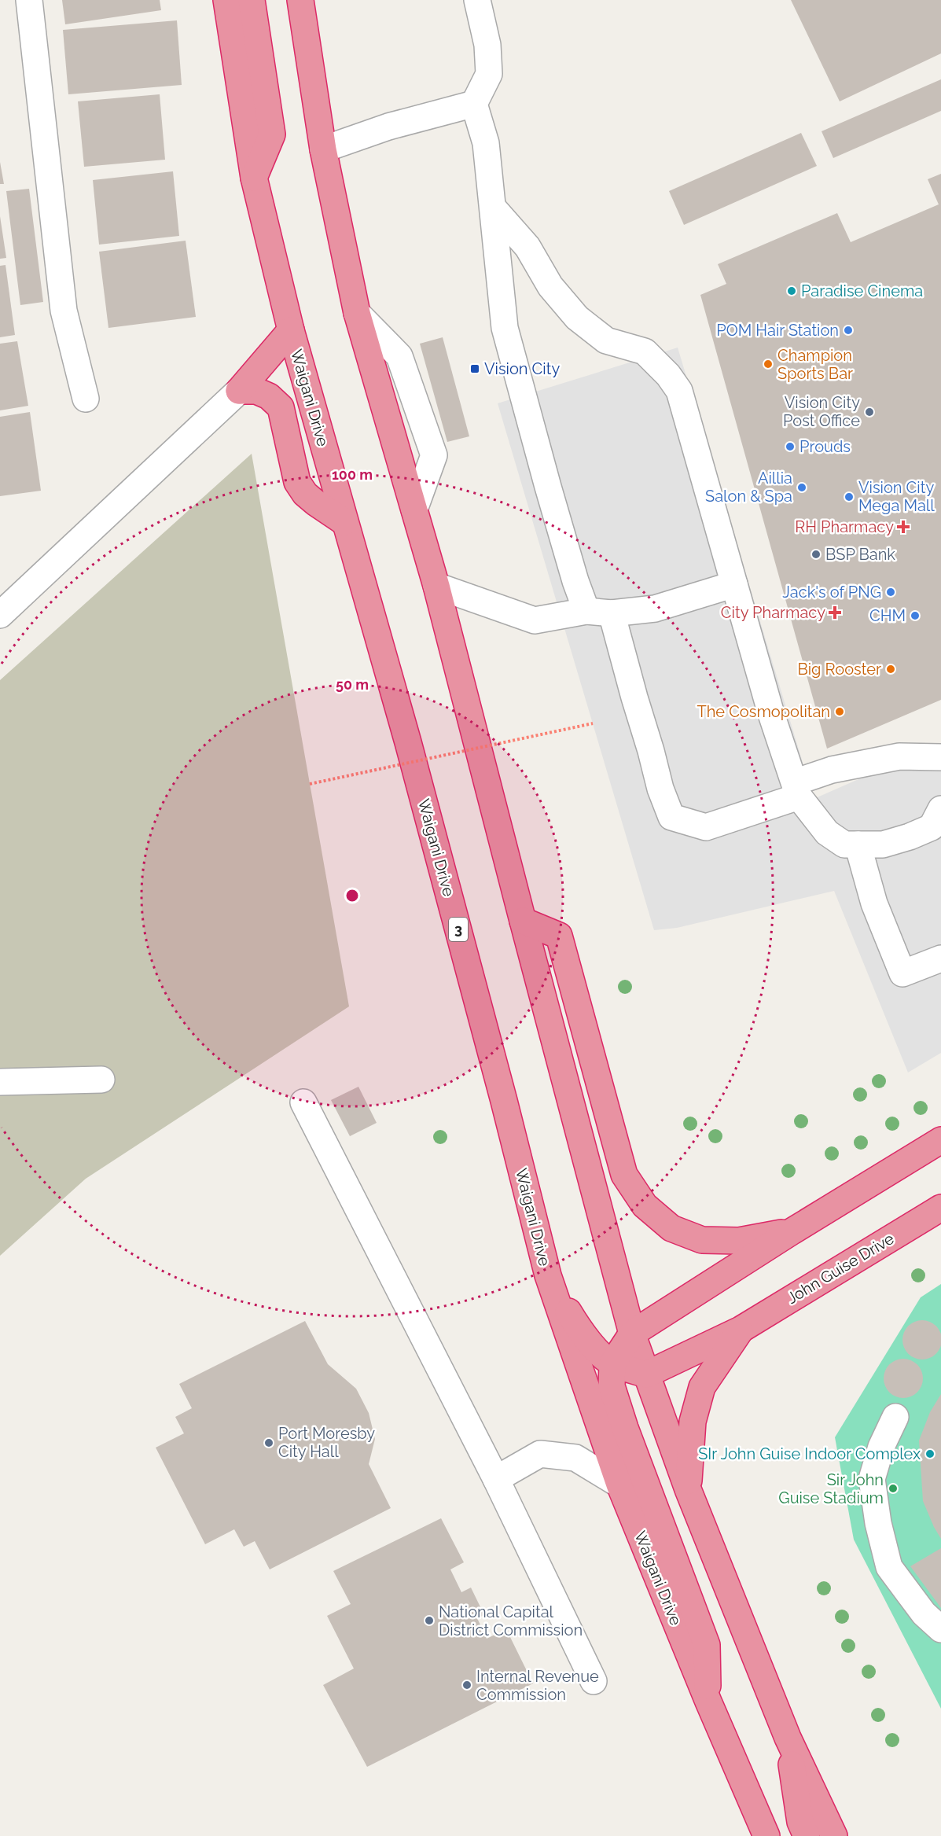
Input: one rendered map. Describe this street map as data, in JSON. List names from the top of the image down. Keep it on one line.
{"streets":{"highway":["Waigani Drive","3","John Guise Drive"]},"places":{"other":["Paradise Cinema","POM Hair Station","Champion Sports Bar","Vision City Post Office","Prouds","Aillia Salon & Spa","Vision City Mega Mall","BSP Bank","Jack's of PNG","CHM","Big Rooster","The Cosmopolitan","Port Moresby City Hall","SIr John Guise Indoor Complex","Sir John Guise Stadium","National Capital District Commission","Internal Revenue Commission"],"transit":["Vision City"],"health":["RH Pharmacy","City Pharmacy"]},"rings":["100 m","50 m"]}
